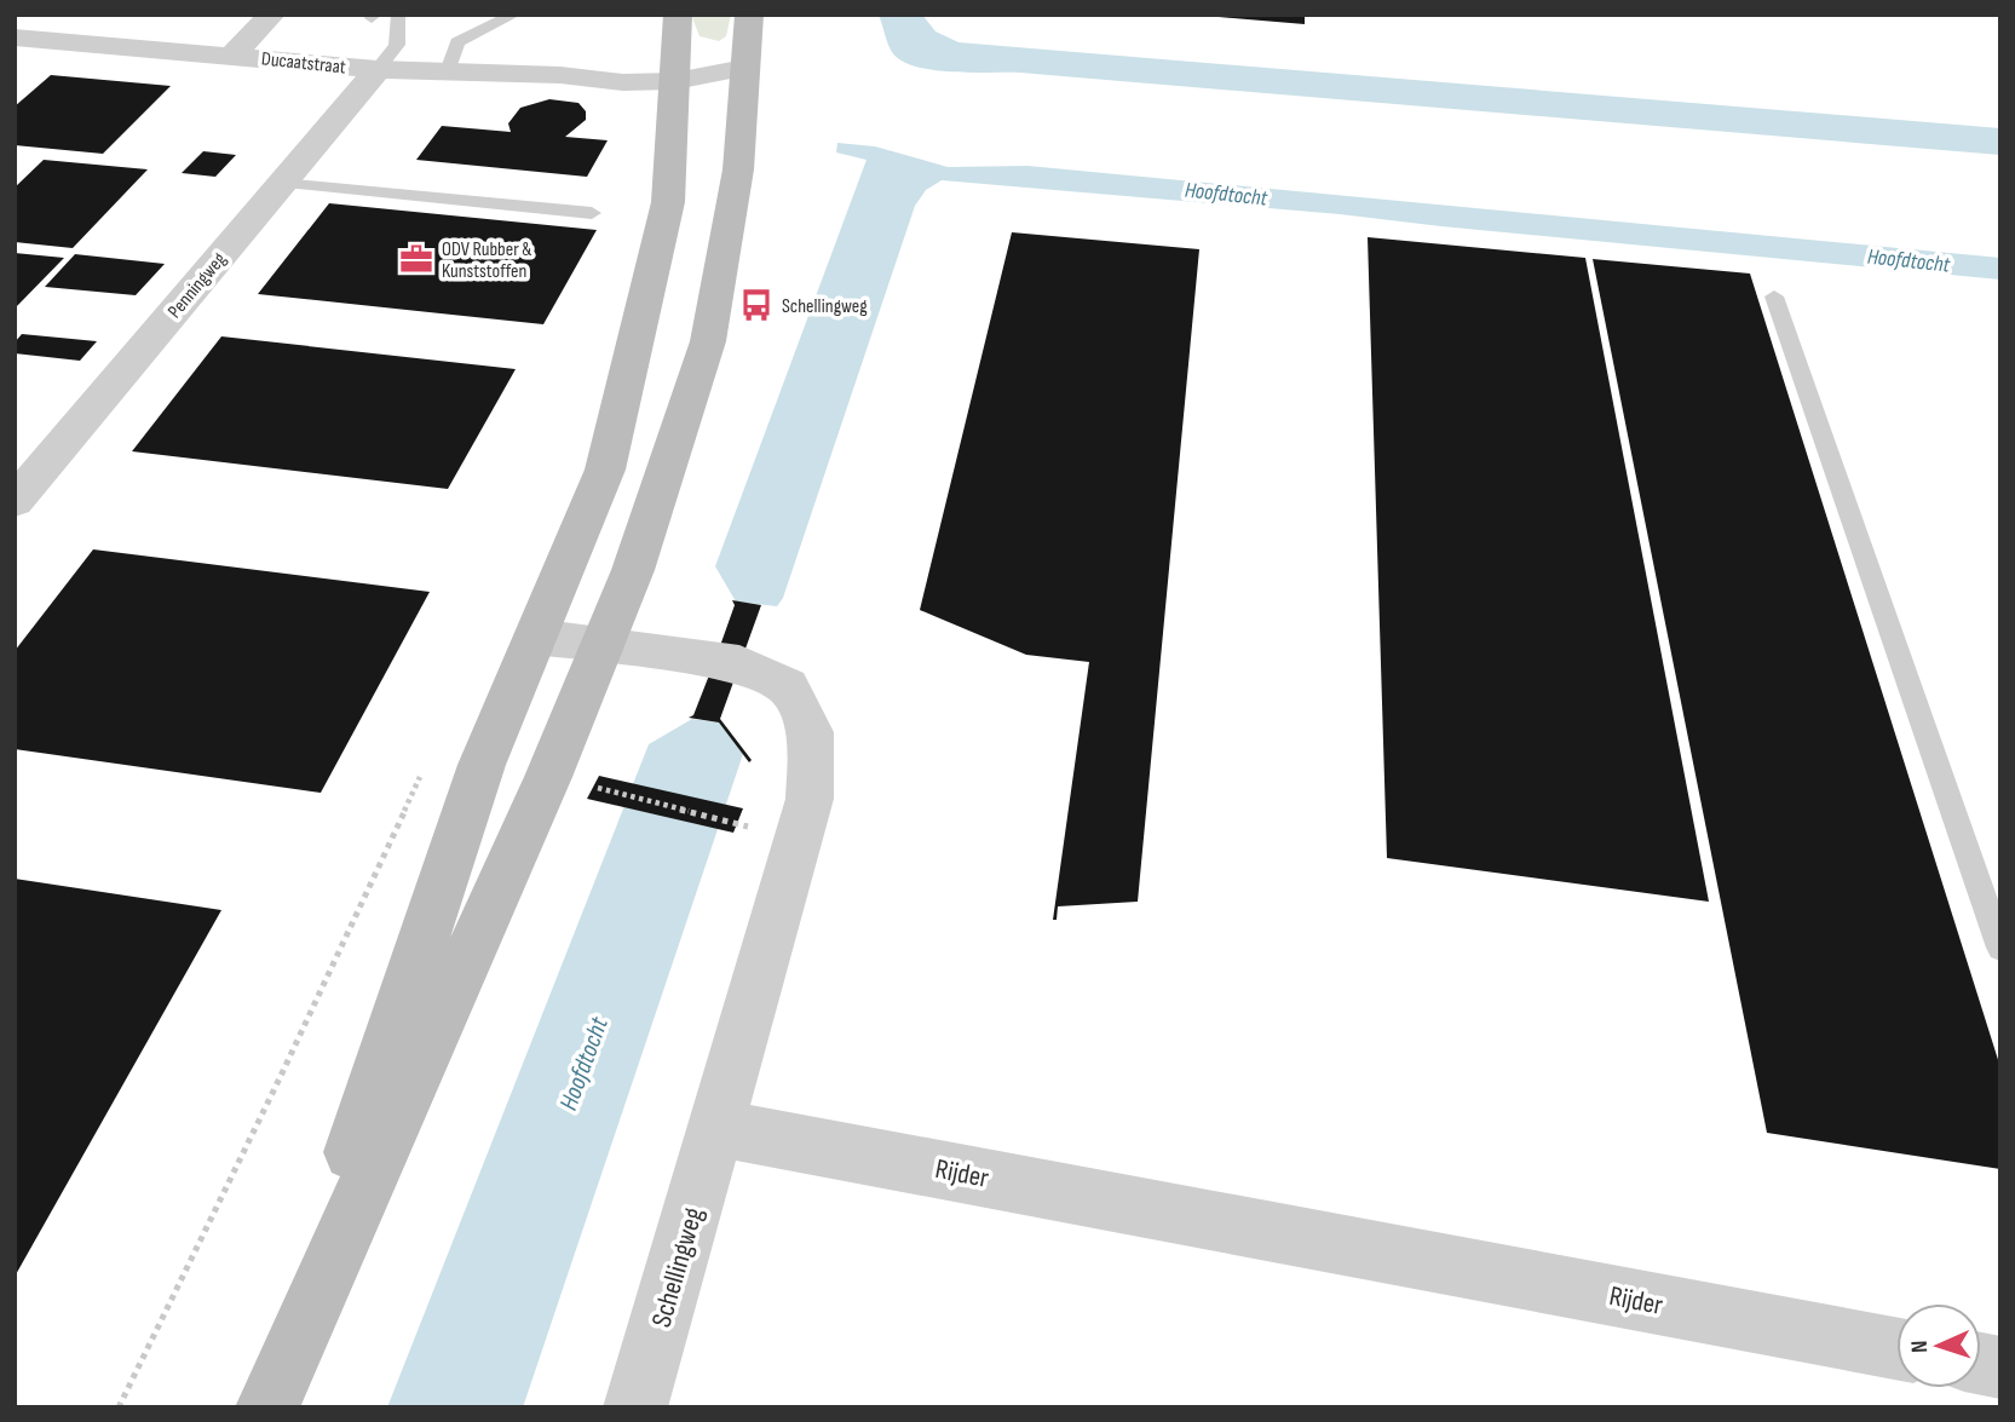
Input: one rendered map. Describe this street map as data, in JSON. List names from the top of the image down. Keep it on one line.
{"streets":{"street":["Ducaatstraat","Penningweg","Rijder","Schellingweg"]},"crossings":[["Ducaatstraat","Penningweg"],["Rijder","Schellingweg"]],"water":["Hoofdtocht"],"places":{"office":["ODV Rubber & Kunststoffen"],"bus stop":["Schellingweg"]},"north":"left"}
